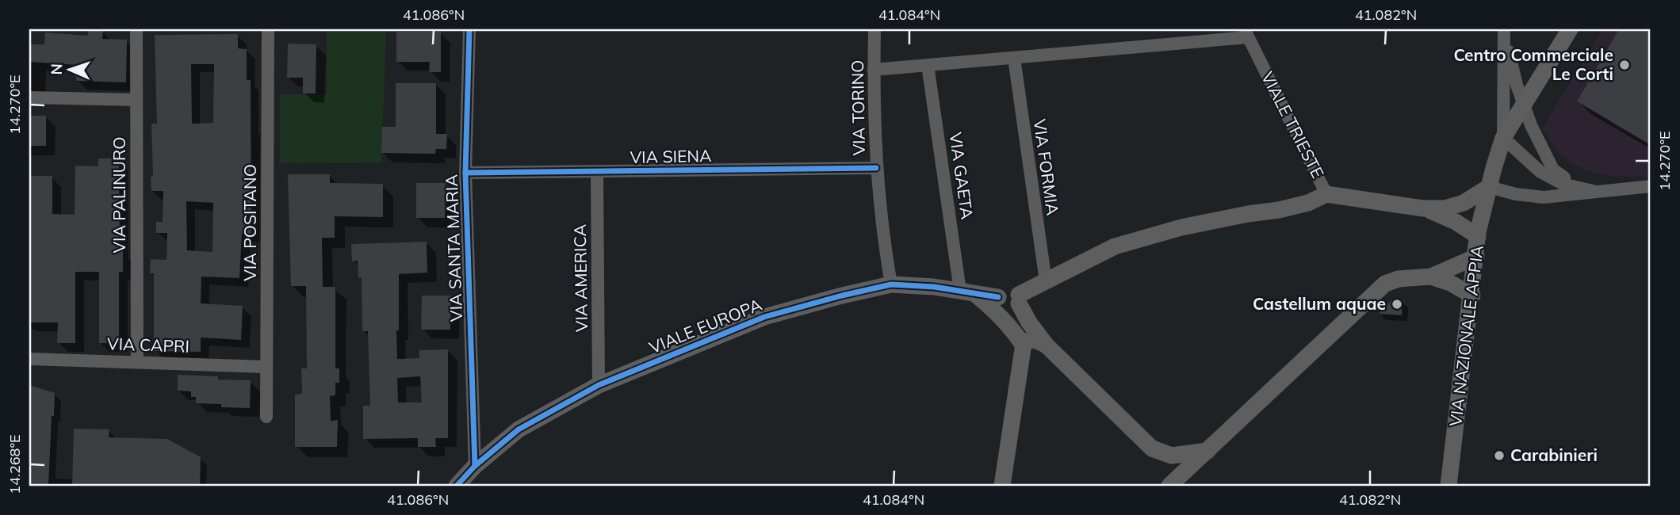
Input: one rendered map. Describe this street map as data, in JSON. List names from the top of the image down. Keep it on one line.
{"streets":{"street":["VIA TORINO","VIALE TRIESTE","VIA SIENA","VIA FORMIA","VIA GAETA","VIA PALINURO","VIA POSITANO","VIA SANTA MARIA","VIA AMERICA","VIALE EUROPA","VIA NAZIONALE APPIA","VIA CAPRI"]},"crossings":[["VIA TORINO","VIA SIENA"],["VIA TORINO","VIALE EUROPA"],["VIALE TRIESTE","VIA NAZIONALE APPIA"],["VIA SIENA","VIA SANTA MARIA"],["VIA SIENA","VIA AMERICA"],["VIA GAETA","VIALE EUROPA"],["VIA PALINURO","VIA CAPRI"],["VIA POSITANO","VIA CAPRI"],["VIA SANTA MARIA","VIALE EUROPA"],["VIA AMERICA","VIALE EUROPA"]],"places":["Centro Commerciale Le Corti","Castellum aquae","Carabinieri"],"north":"left","coordinates":["41.086°N","41.084°N","41.082°N","14.270°E","14.268°E"]}
